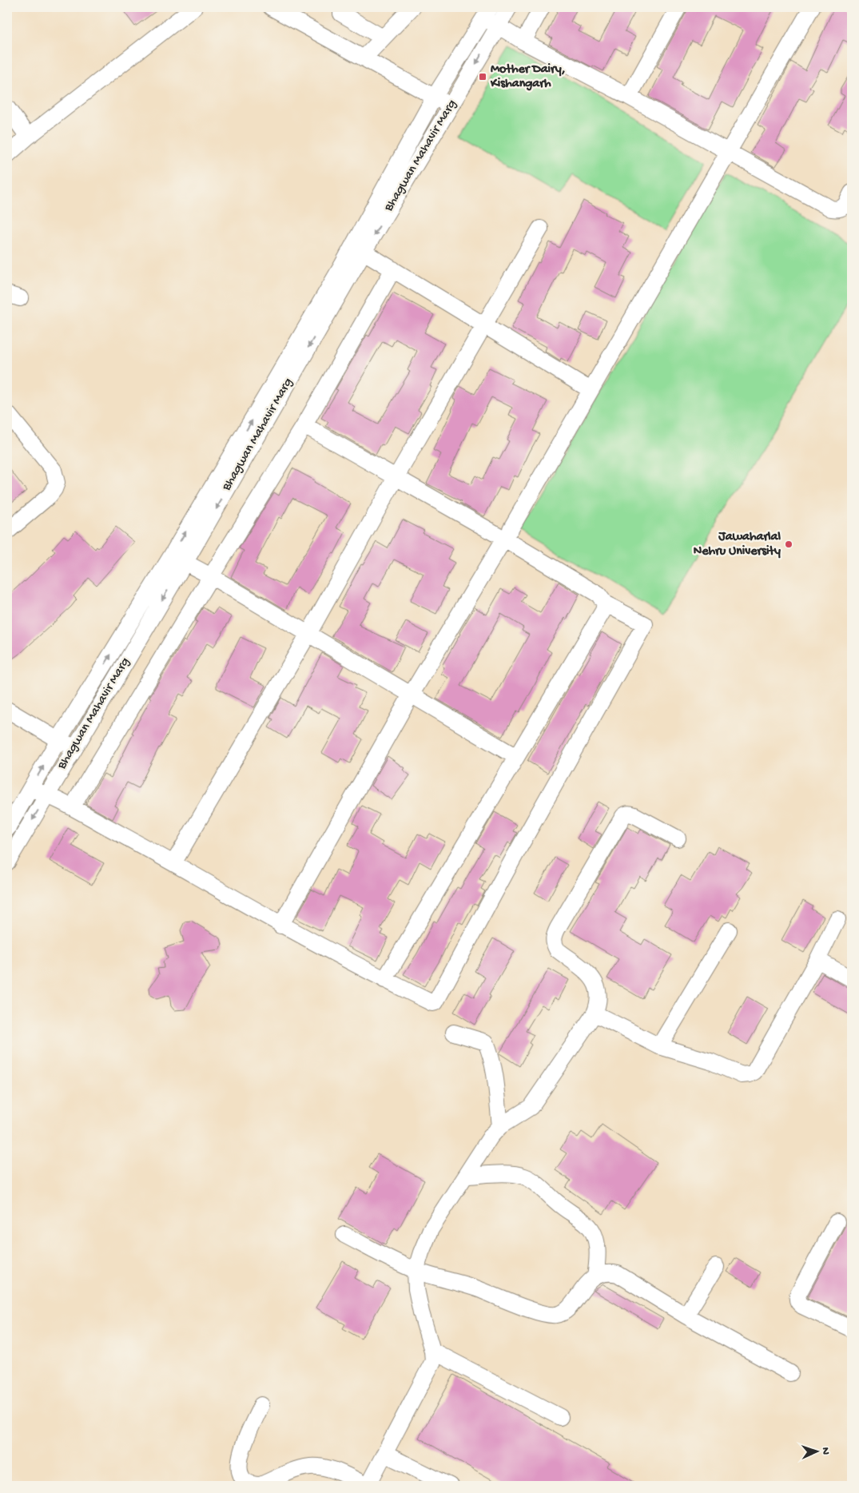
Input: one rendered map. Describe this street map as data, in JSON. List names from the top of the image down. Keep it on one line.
{"streets":{"street":["Bhagwan Mahavir Marg"]},"places":{"transit":["Mother Dairy, Kishangarh"],"other":["Jawaharlal Nehru University"]},"north":"right"}
